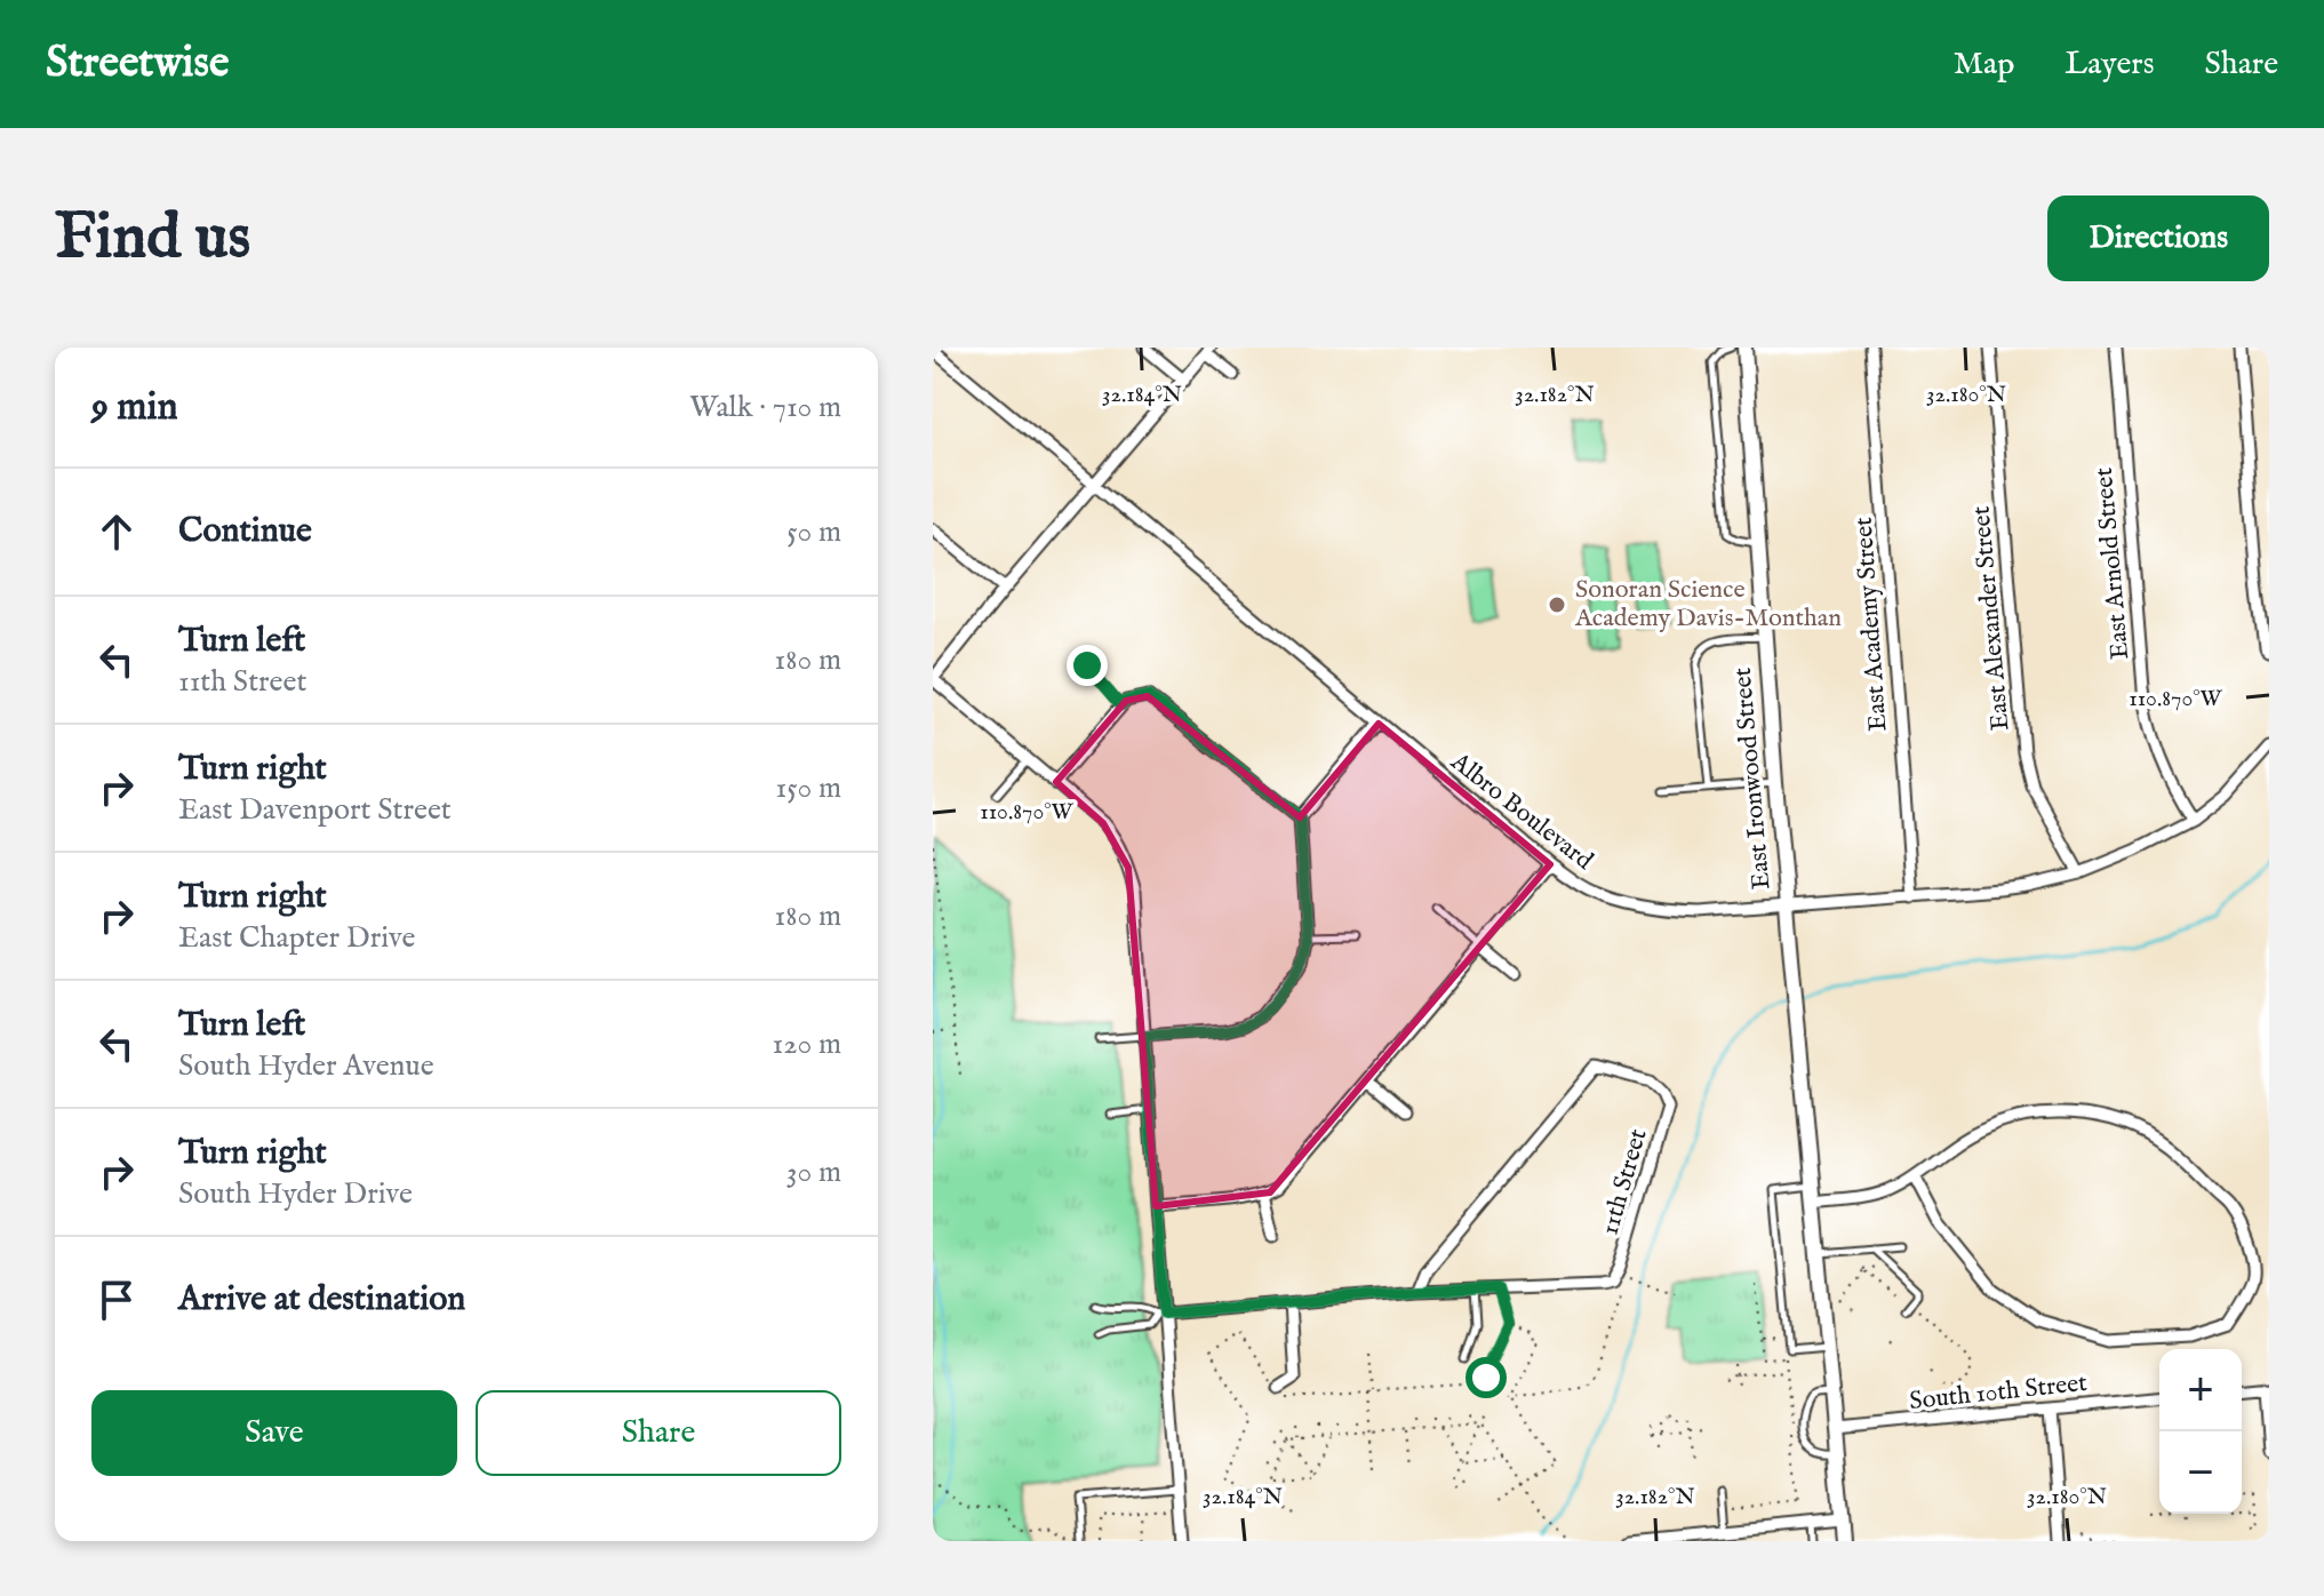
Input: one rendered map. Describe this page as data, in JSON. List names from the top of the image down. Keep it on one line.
{"streets":{"street":["East Arnold Street","East Alexander Street","East Academy Street","East Ironwood Street","Albro Boulevard","11th Street","South 10th Street"]},"crossings":[["East Arnold Street","Albro Boulevard"],["East Alexander Street","Albro Boulevard"],["East Academy Street","Albro Boulevard"],["East Ironwood Street","Albro Boulevard"]],"places":["Sonoran Science Academy Davis-Monthan"],"page":{"header":"Streetwise","nav":["Map","Layers","Share"],"buttons":["Directions",["Save","Share"]],"title":"Find us","heading":["9 min","Walk · 710 m"],"list":[["Continue","50 m"],["Turn left","11th Street","180 m"],["Turn right","East Davenport Street","150 m"],["Turn right","East Chapter Drive","180 m"],["Turn left","South Hyder Avenue","120 m"],["Turn right","South Hyder Drive","30 m"],"Arrive at destination"],"map_buttons":["+","−"]},"coordinates":["32.184°N","32.182°N","32.180°N","110.870°W"]}
